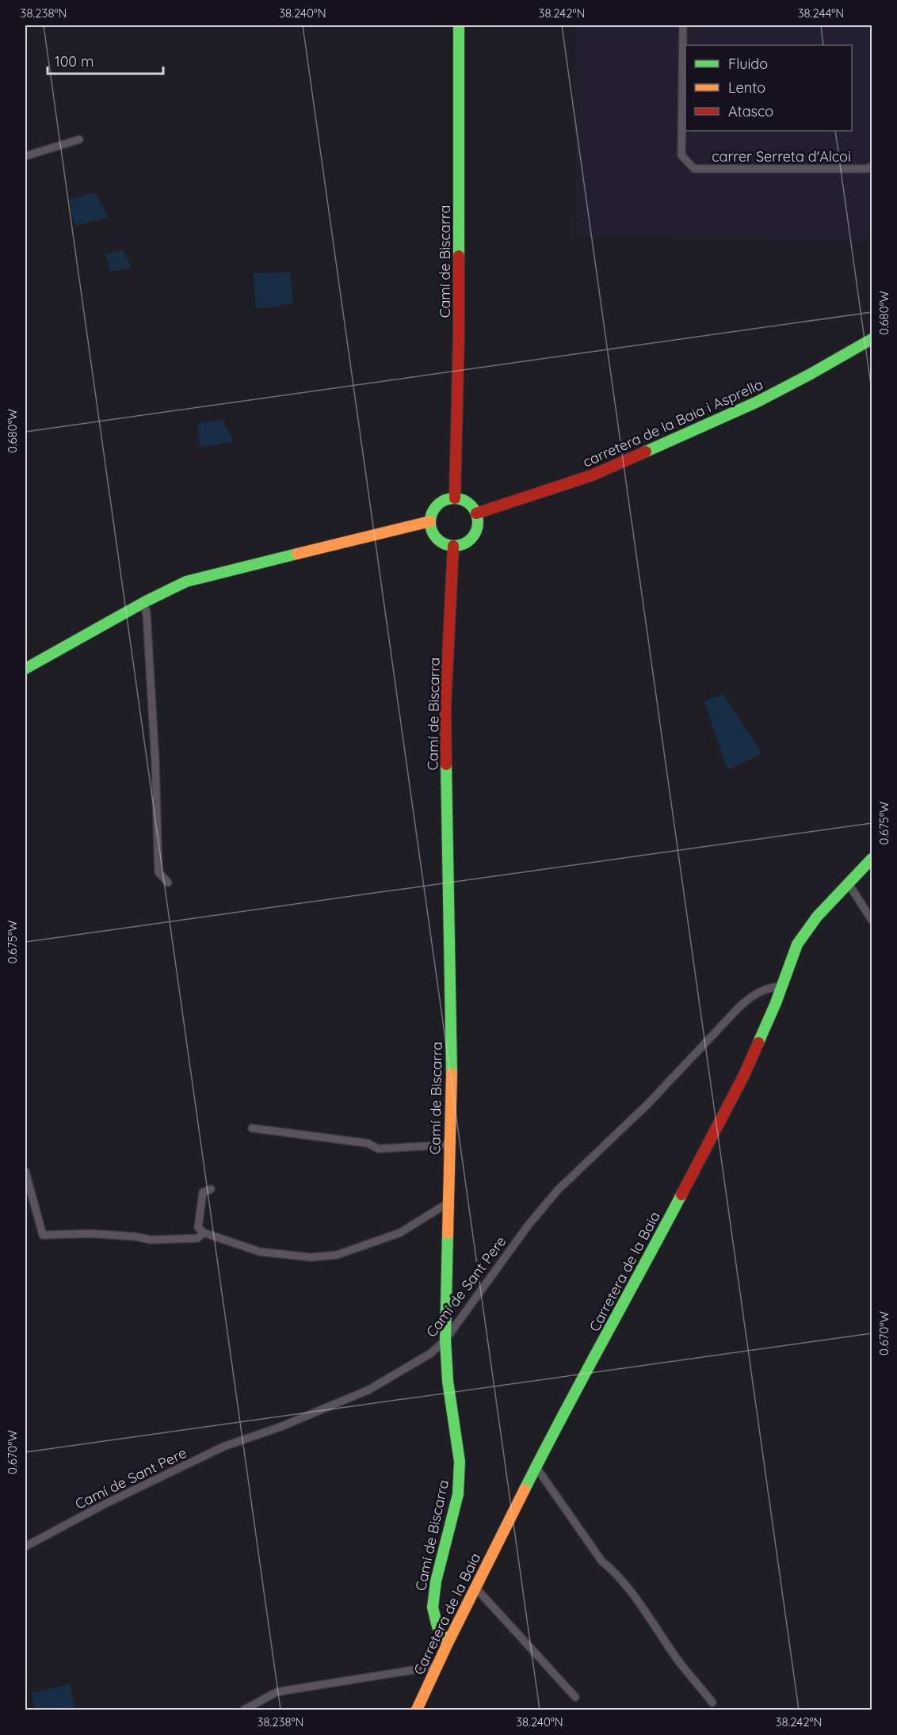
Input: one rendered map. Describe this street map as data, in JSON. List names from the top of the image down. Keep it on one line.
{"streets":{"main road":["Camí de Biscarra","carretera de la Baia i Asprella","Carretera de la Baia"],"street":["carrer Serreta d'Alcoi","Camí de Sant Pere"]},"crossings":[["Camí de Biscarra","carretera de la Baia i Asprella"],["Camí de Biscarra","Carretera de la Baia"],["Camí de Biscarra","Camí de Sant Pere"],["Carretera de la Baia","Camí de Sant Pere"]],"legend":["Fluido","Lento","Atasco"],"scale_bar":"100 m","coordinates":["38.238°N","38.240°N","38.242°N","38.244°N","0.680°W","0.675°W","0.670°W"]}
